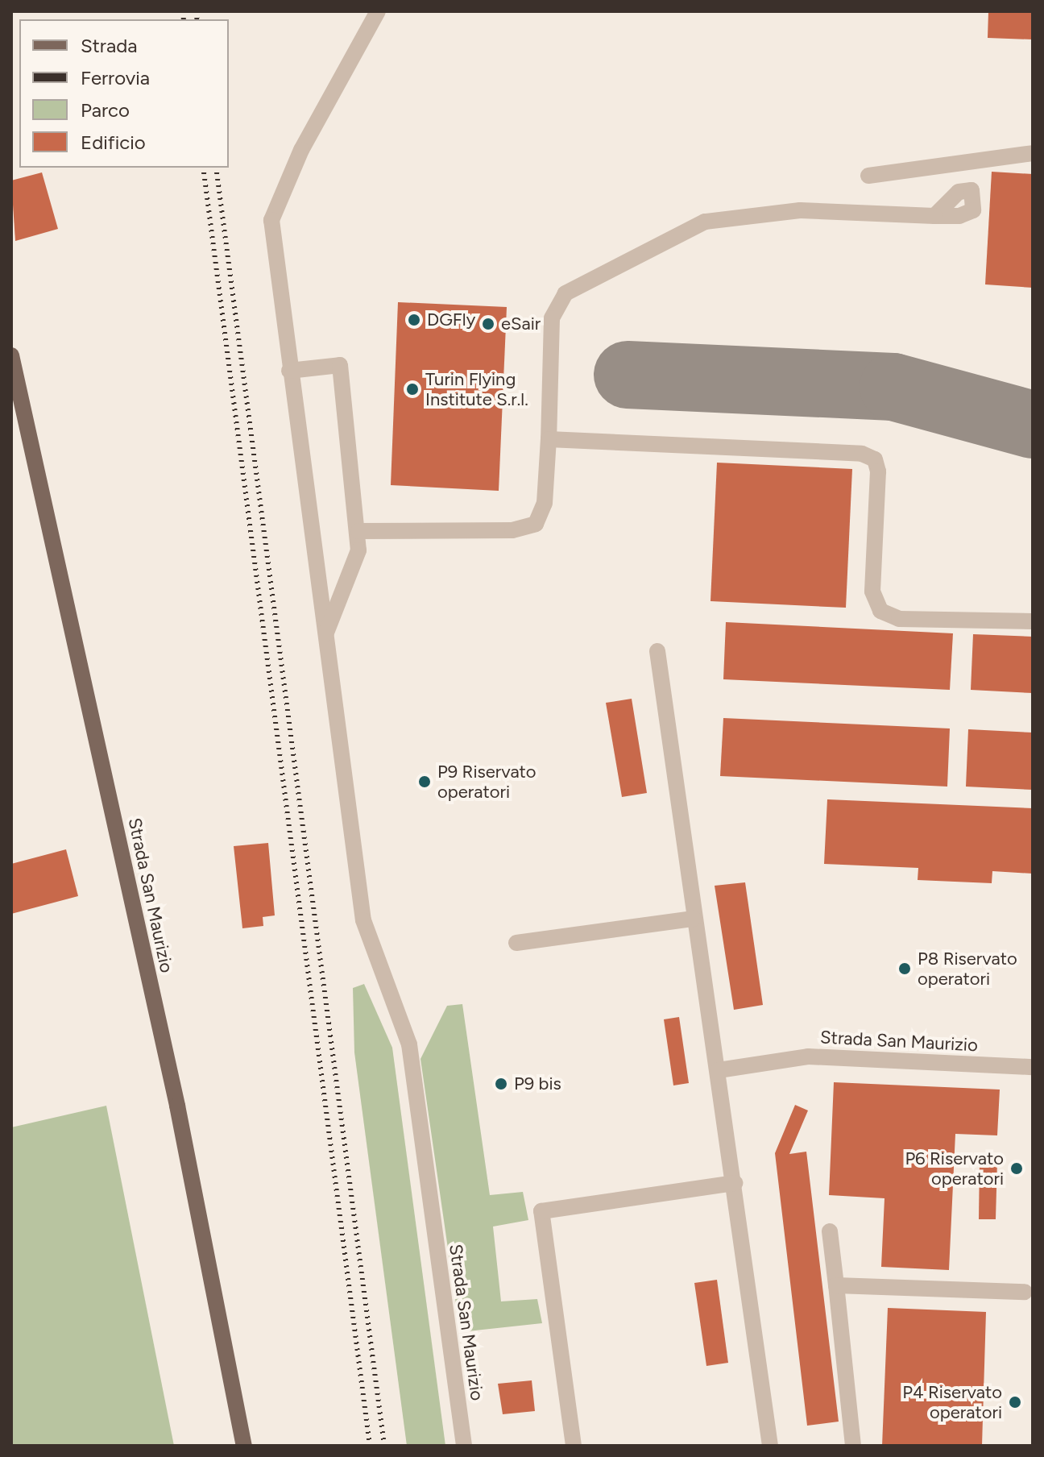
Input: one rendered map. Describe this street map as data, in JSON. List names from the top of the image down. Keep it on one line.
{"streets":{"main road":["Strada San Maurizio"]},"places":["DGFly","eSair","Turin Flying Institute S.r.l.","P9 Riservato operatori","P8 Riservato operatori","P9 bis","P6 Riservato operatori","P4 Riservato operatori"],"legend":["Strada","Ferrovia","Parco","Edificio"]}
